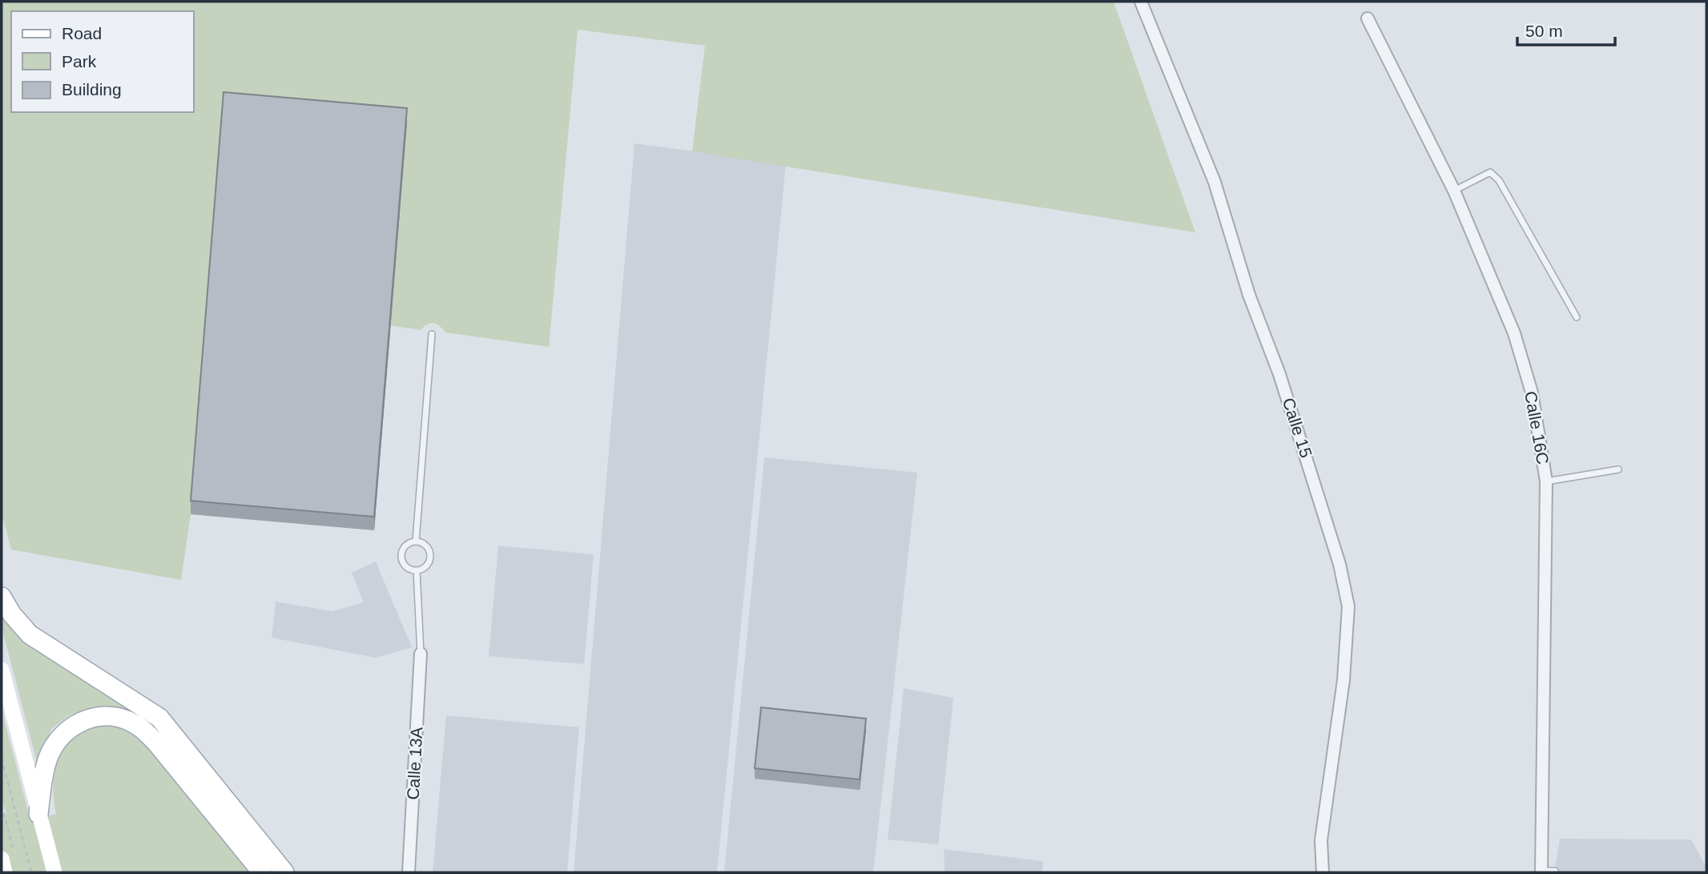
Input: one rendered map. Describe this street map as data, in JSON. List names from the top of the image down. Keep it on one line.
{"streets":{"street":["Calle 15","Calle 16C","Calle 13A"]},"legend":["Road","Park","Building"],"scale_bar":"50 m"}
